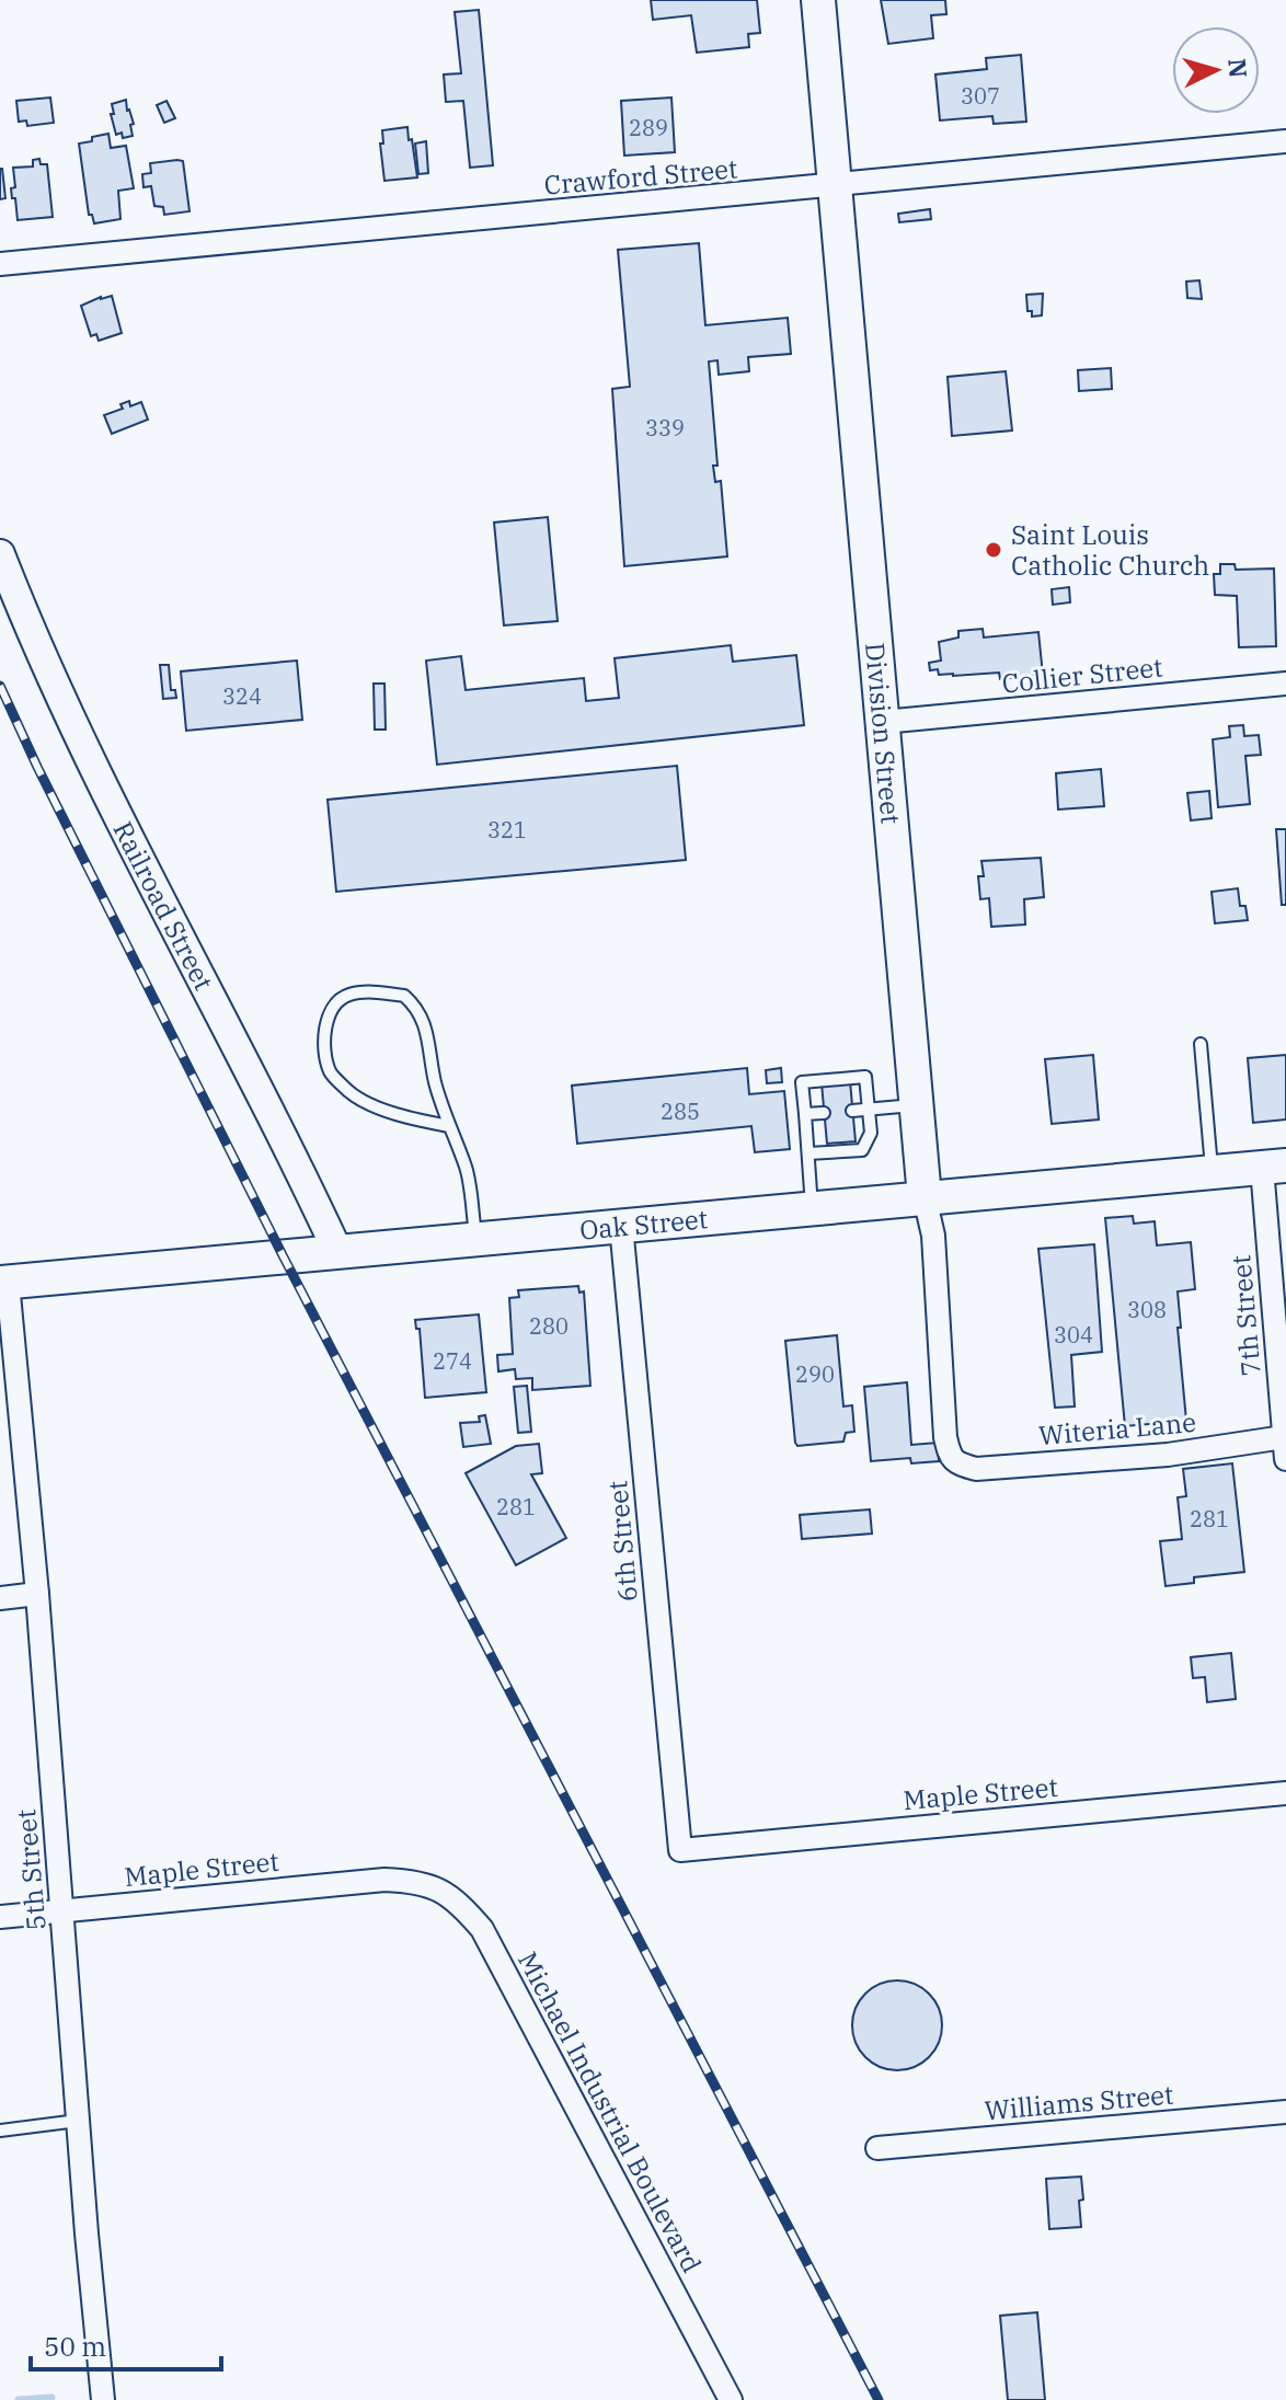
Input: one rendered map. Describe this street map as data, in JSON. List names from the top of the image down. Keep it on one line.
{"streets":{"main road":["Division Street","Oak Street"],"street":["Crawford Street","Collier Street","Railroad Street","7th Street","Witeria Lane","6th Street","Maple Street","5th Street","Williams Street","Michael Industrial Boulevard"]},"crossings":[["Crawford Street","Division Street"],["Collier Street","Division Street"],["Division Street","Oak Street"],["Division Street","Witeria Lane"],["Railroad Street","Oak Street"],["Oak Street","7th Street"],["Oak Street","6th Street"],["Oak Street","5th Street"],["7th Street","Witeria Lane"],["6th Street","Maple Street"],["Maple Street","5th Street"],["Maple Street","Michael Industrial Boulevard"]],"places":["Saint Louis Catholic Church"],"house_numbers":["307","289","339","324","321","285","308","280","304","274","290","281","281"],"scale_bar":"50 m","north":"right"}
